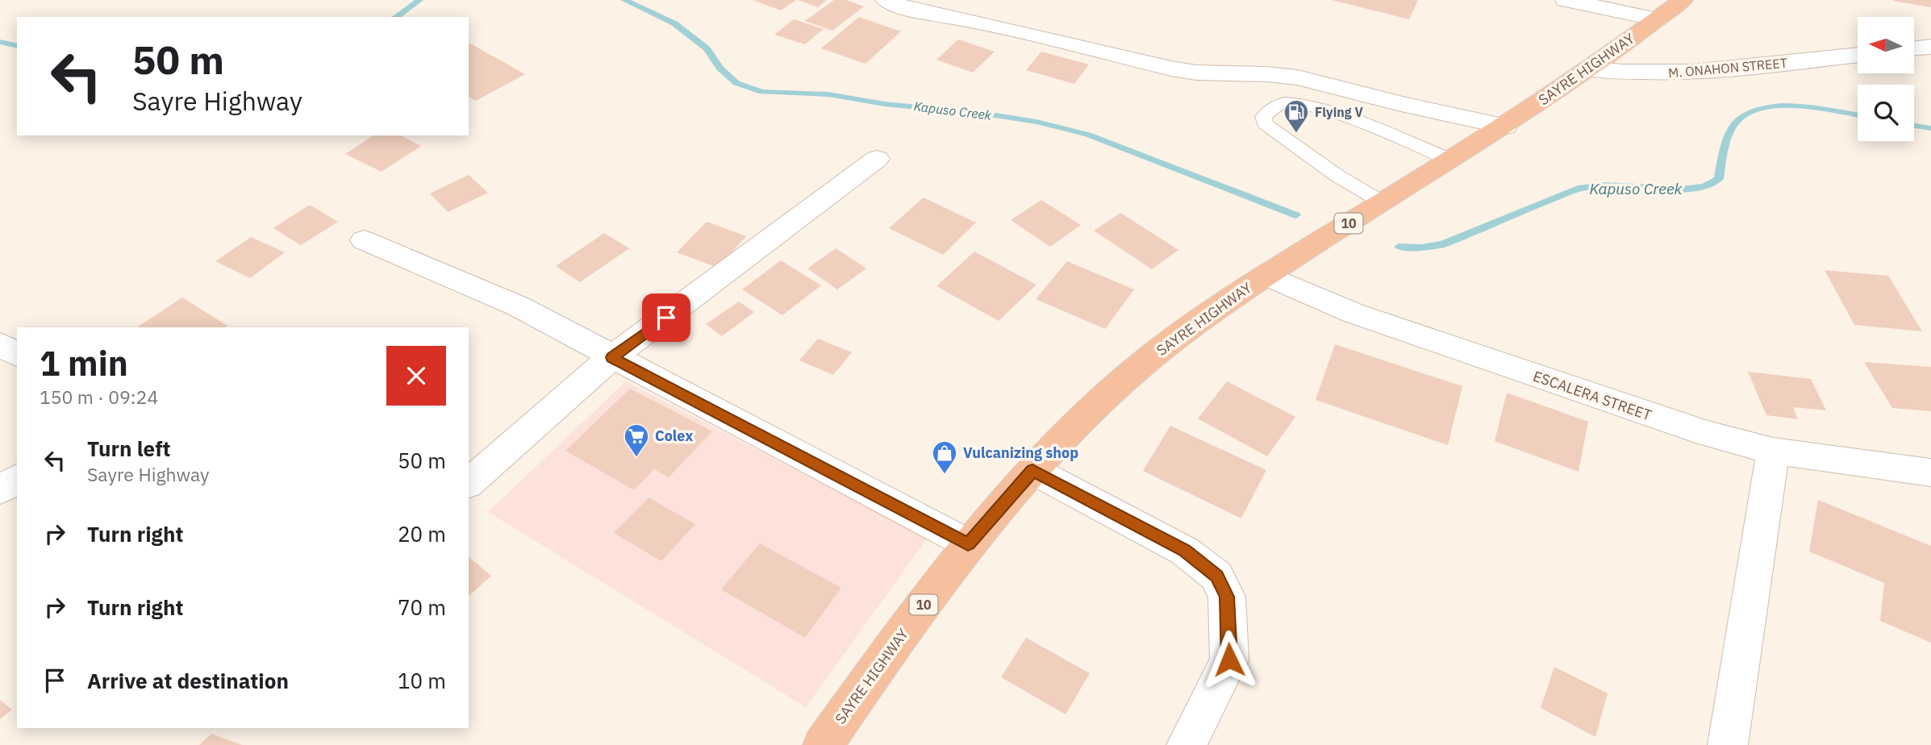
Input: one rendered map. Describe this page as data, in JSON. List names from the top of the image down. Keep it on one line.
{"streets":{"highway":["SAYRE HIGHWAY","10"],"street":["M. ONAHON STREET","ESCALERA STREET"]},"crossings":[["M. ONAHON STREET","SAYRE HIGHWAY"],["SAYRE HIGHWAY","ESCALERA STREET"]],"water":["Kapuso Creek"],"places":{"fuel station":["Flying V"],"supermarket":["Colex"],"shop":["Vulcanizing shop"]},"north":"left","page":{"turn":["50 m","Sayre Highway"],"heading":["1 min","150 m · 09:24"],"list":[{"name":"Turn left","note":"Sayre Highway","value":"50 m"},{"name":"Turn right","value":"20 m"},{"name":"Turn right","value":"70 m"},{"name":"Arrive at destination","value":"10 m"}]}}
